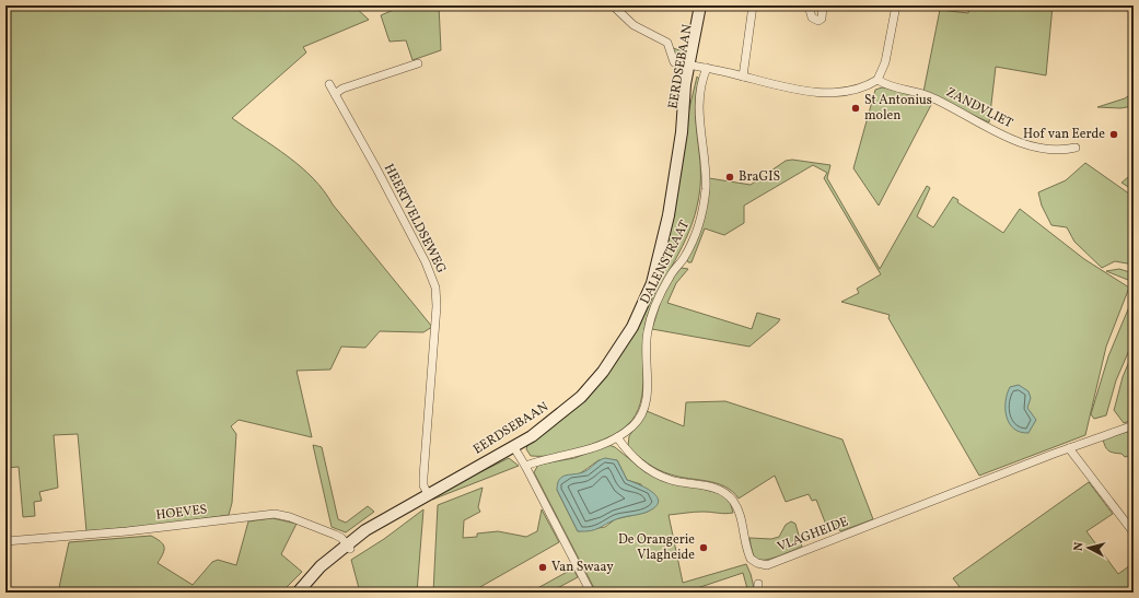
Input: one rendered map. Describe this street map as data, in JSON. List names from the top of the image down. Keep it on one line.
{"streets":{"main road":["EERDSEBAAN"],"street":["ZANDVLIET","HEERTVELDSEWEG","DALENSTRAAT","HOEVES","VLAGHEIDE"]},"crossings":[["EERDSEBAAN","HEERTVELDSEWEG"],["EERDSEBAAN","HOEVES"],["DALENSTRAAT","VLAGHEIDE"]],"places":["St Antonius molen","Hof van Eerde","BraGIS","De Orangerie Vlagheide","Van Swaay"],"north":"left"}
